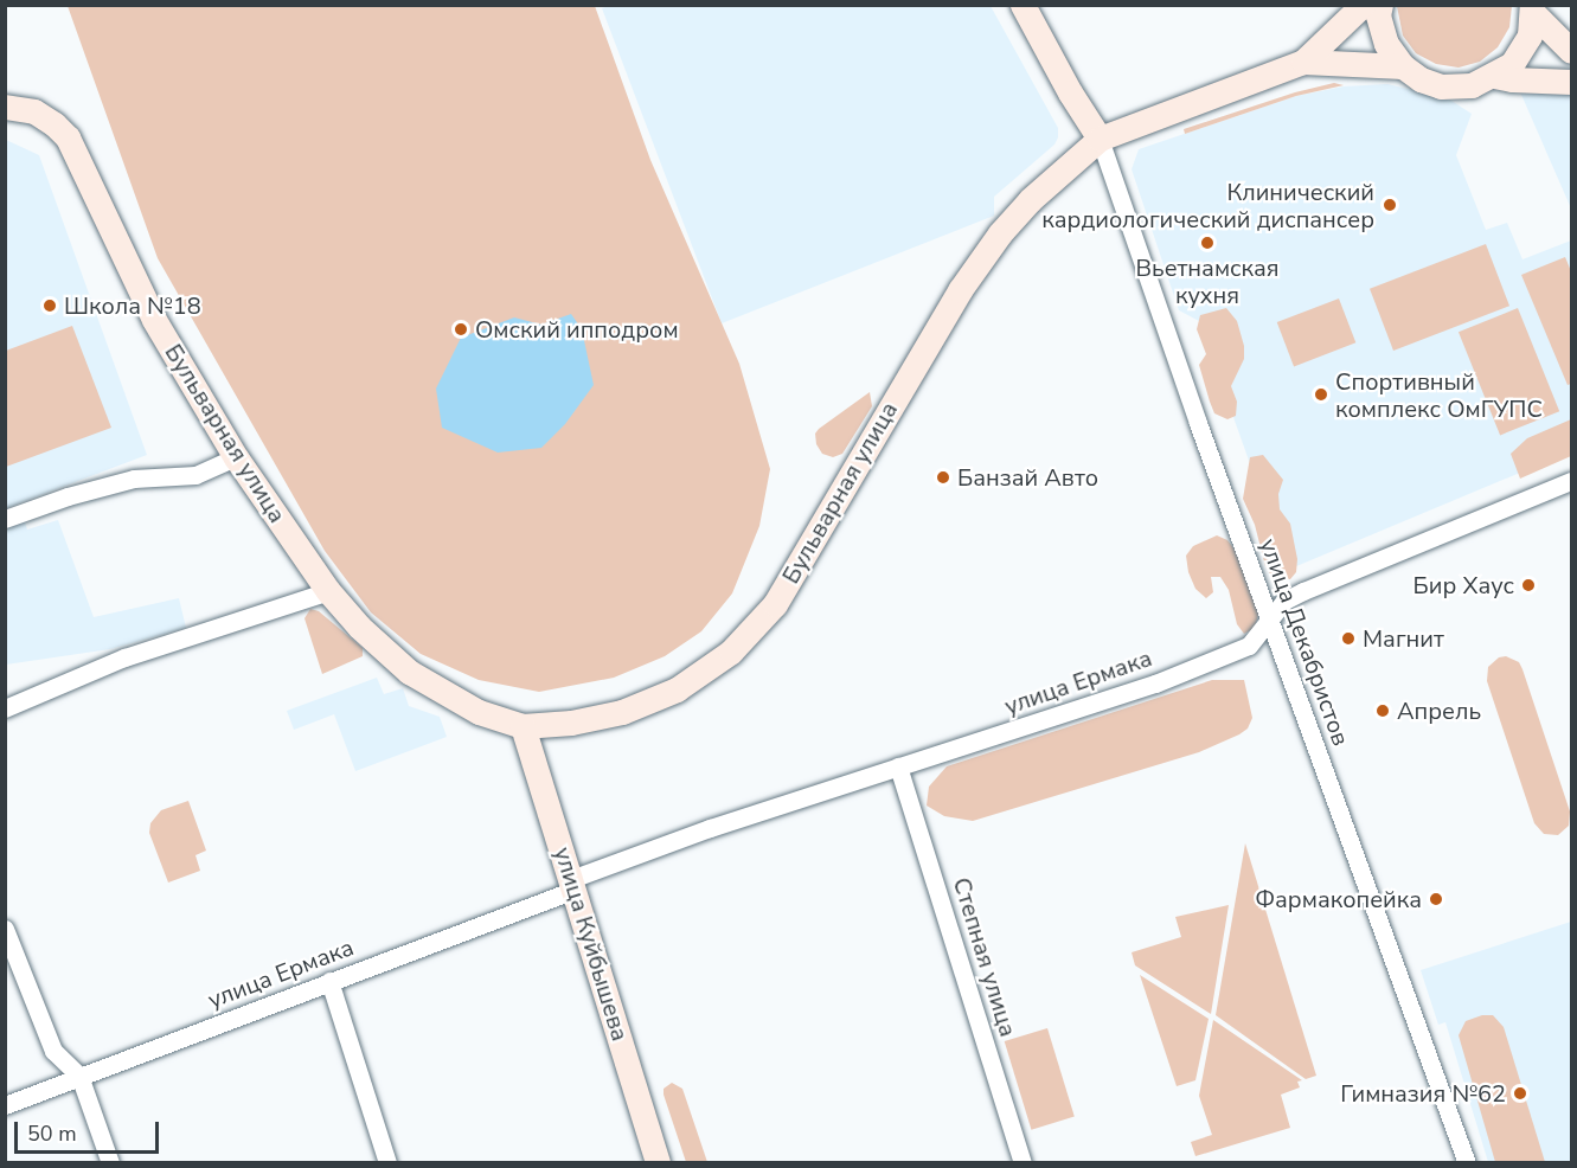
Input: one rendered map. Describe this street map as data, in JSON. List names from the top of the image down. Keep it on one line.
{"streets":{"main road":["Бульварная улица","улица Куйбышева"],"street":["улица Декабристов","улица Ермака","Степная улица"]},"crossings":[["Бульварная улица","улица Декабристов"],["Бульварная улица","улица Куйбышева"],["улица Декабристов","улица Ермака"],["улица Ермака","улица Куйбышева"],["улица Ермака","Степная улица"]],"places":["Клинический кардиологический диспансер","Вьетнамская кухня","Школа №18","Омский ипподром","Спортивный комплекс ОмГУПС","Банзай Авто","Бир Хаус","Магнит","Апрель","Фармакопейка","Гимназия №62"],"scale_bar":"50 m"}
